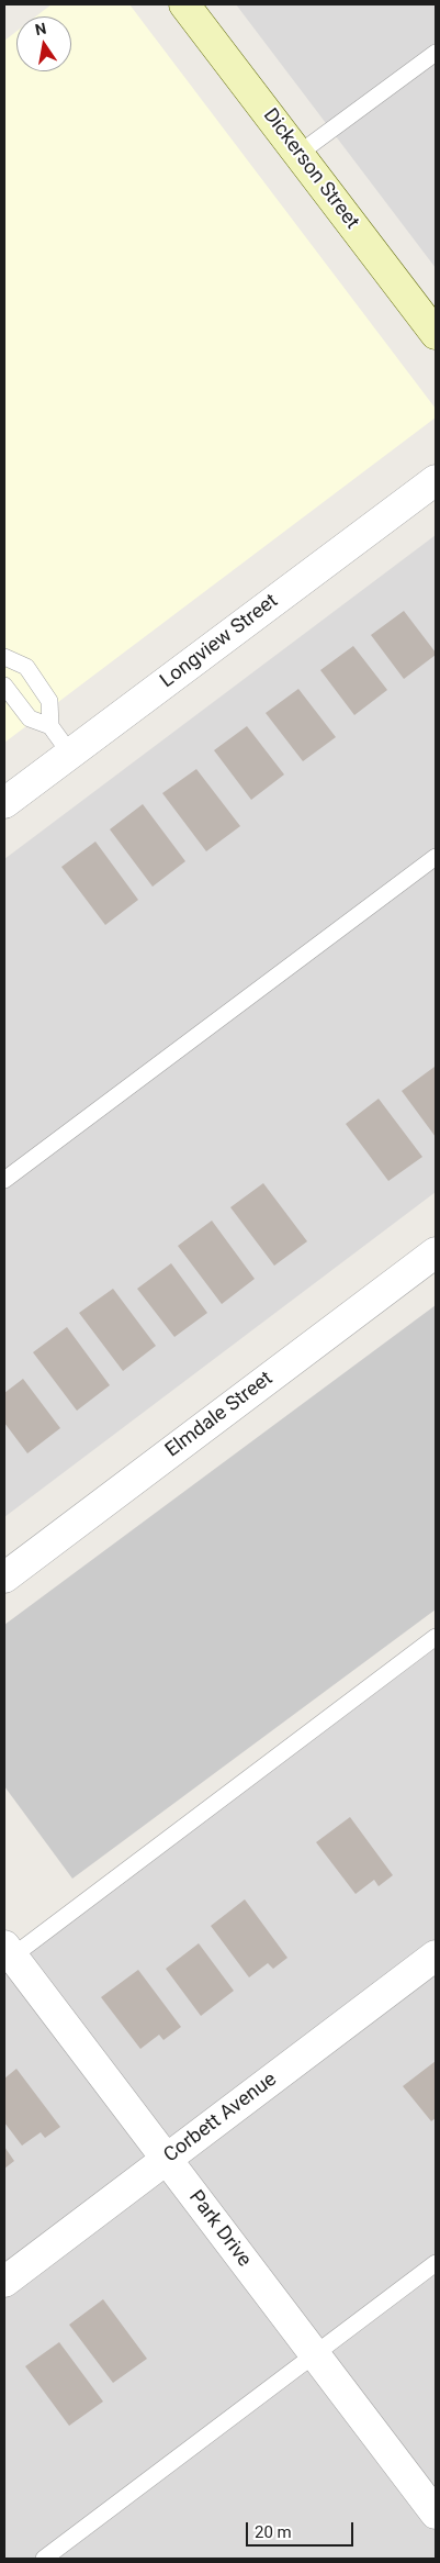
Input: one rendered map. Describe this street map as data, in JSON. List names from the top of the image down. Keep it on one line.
{"streets":{"street":["Dickerson Street","Longview Street","Elmdale Street","Corbett Avenue","Park Drive"]},"crossings":[["Corbett Avenue","Park Drive"]],"scale_bar":"20 m","north":"top"}
